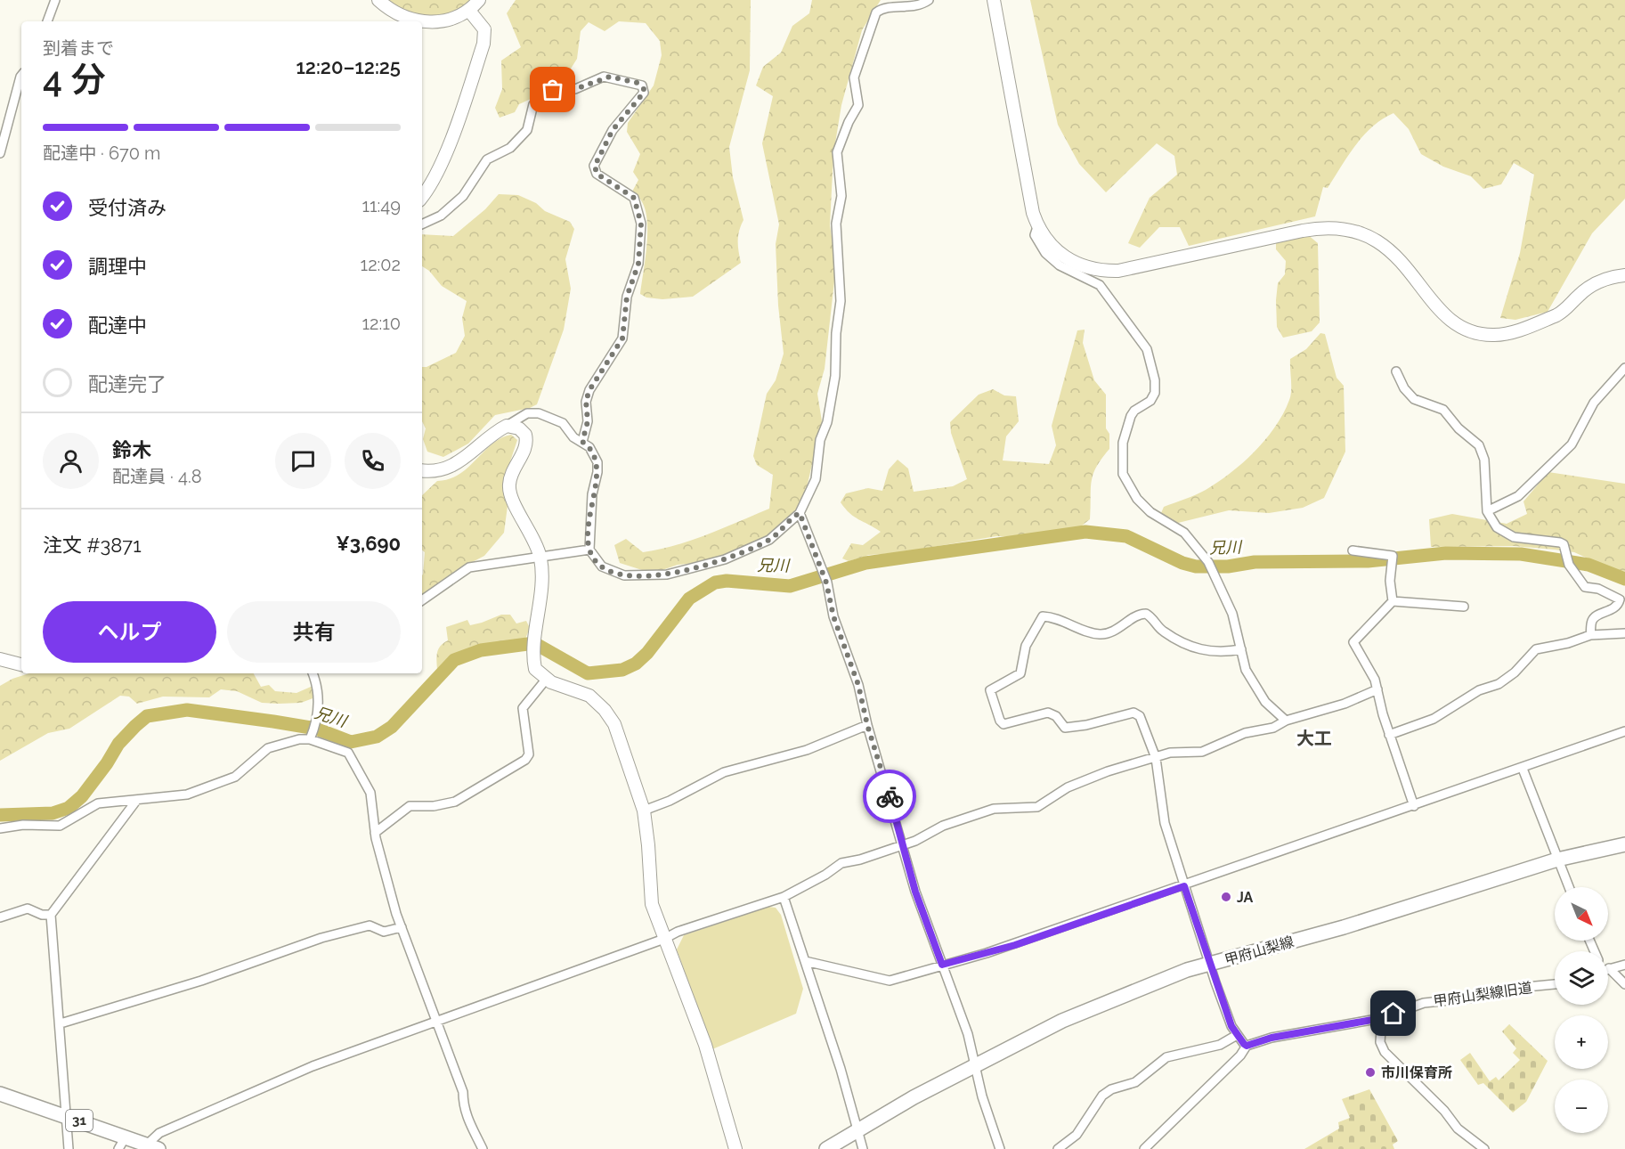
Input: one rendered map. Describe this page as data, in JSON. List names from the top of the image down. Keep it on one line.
{"streets":{"main road":["甲府山梨線","31"],"street":["甲府山梨線旧道"]},"districts":["大工"],"water":["兄川"],"places":["JA","市川保育所"],"north":"bottom right","page":{"heading":["4 分","到着まで","12:20–12:25"],"panel":["鈴木","配達員 · 4.8","注文 #3871","¥3,690"],"bar":"配達中 · 670 m","list":[["受付済み","11:49"],["調理中","12:02"],["配達中","12:10"],"配達完了"],"buttons":["ヘルプ","共有"],"map_buttons":["+","−"]}}
